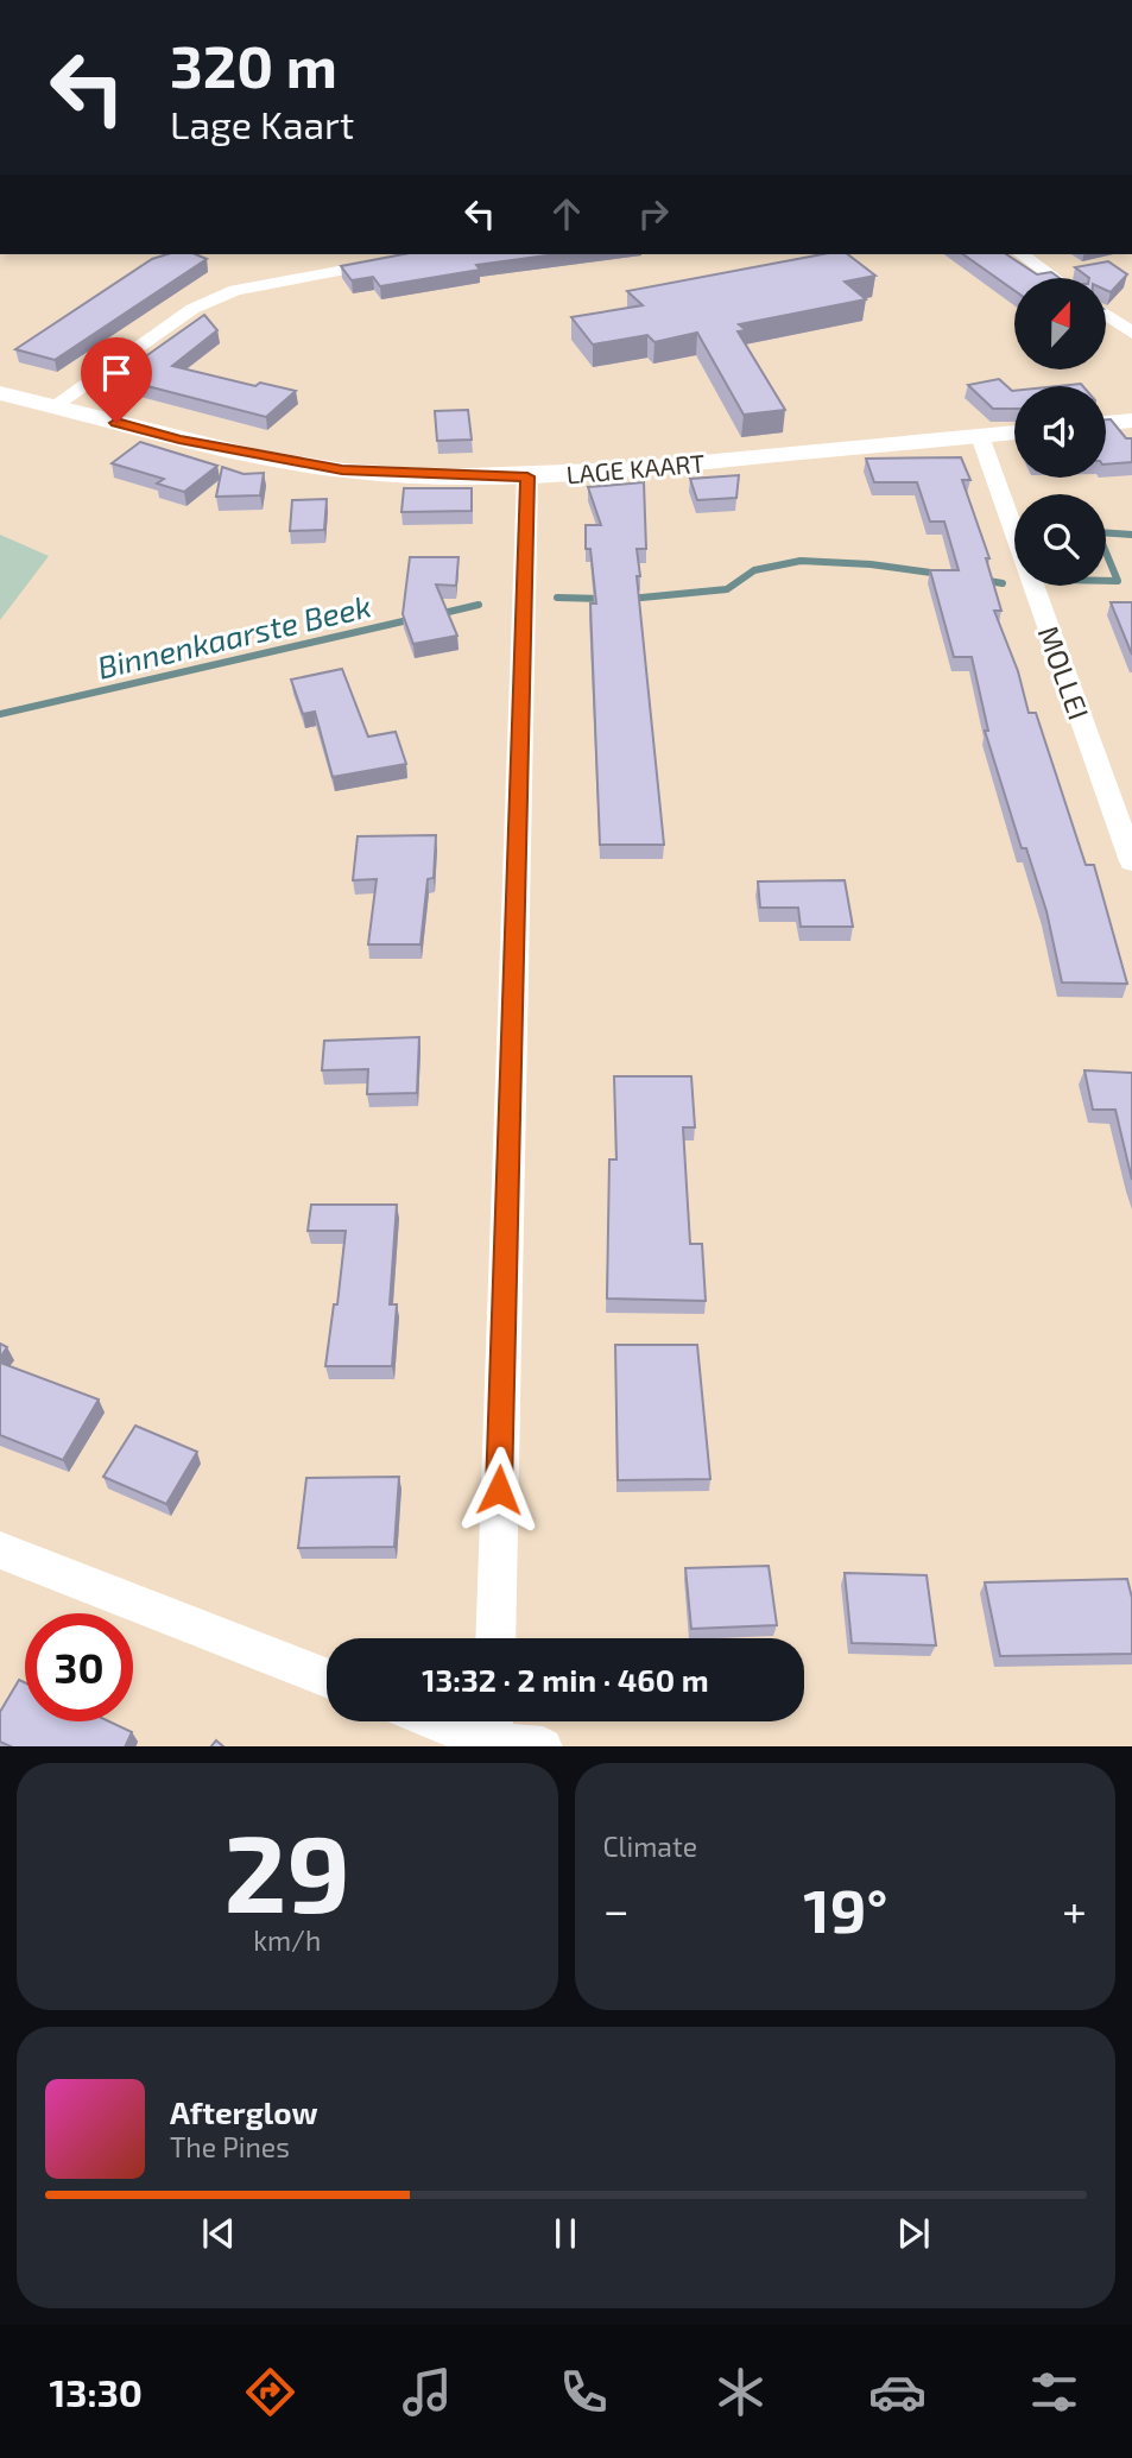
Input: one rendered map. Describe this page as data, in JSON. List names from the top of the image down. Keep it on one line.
{"streets":{"street":["LAGE KAART","MOLLEI"]},"crossings":[["LAGE KAART","MOLLEI"]],"water":["Binnenkaarste Beek"],"north":"top","page":{"turn":["320 m","Lage Kaart"],"limit":"30","trip":"13:32 · 2 min · 460 m","tile":[["29","km/h"],"Climate"],"heat":["−","19°","+"],"song":["Afterglow","The Pines"],"tabs":"13:30"}}
